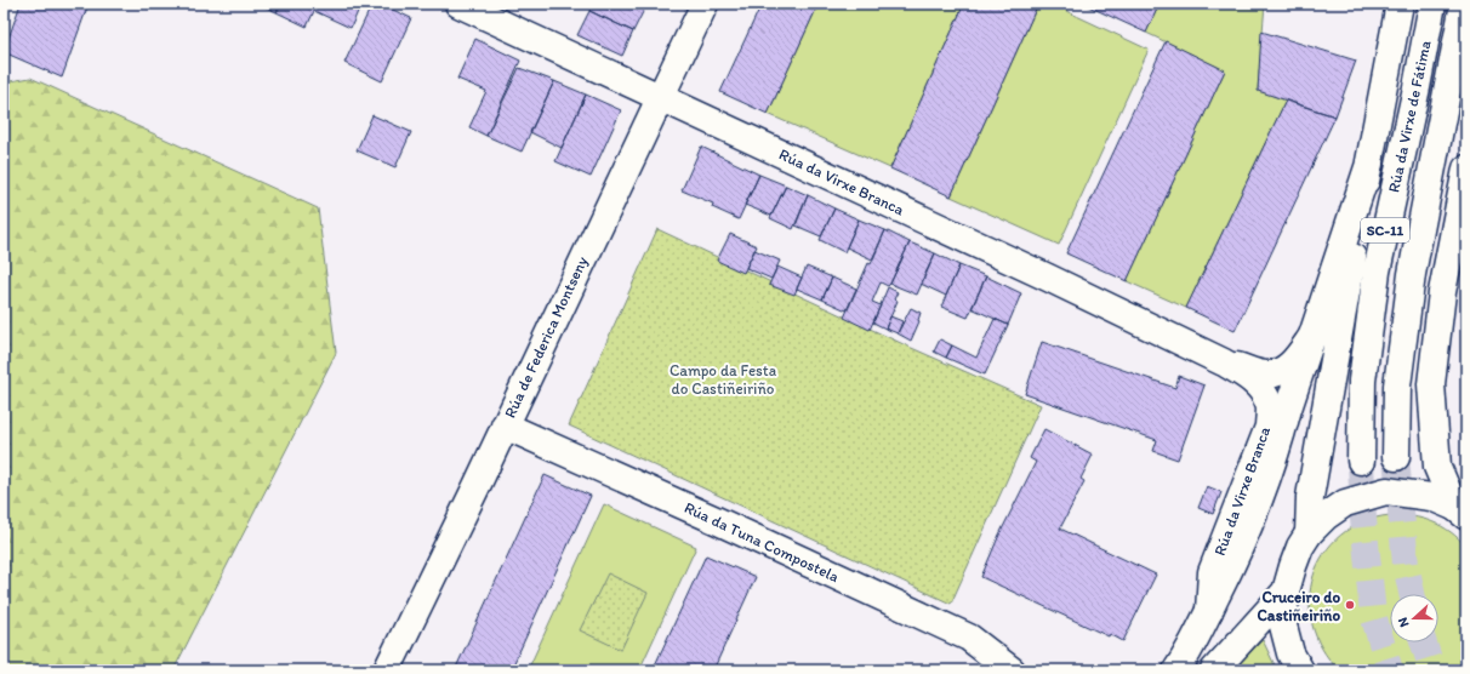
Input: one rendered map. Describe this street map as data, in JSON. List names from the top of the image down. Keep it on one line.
{"streets":{"main road":["Rúa da Virxe de Fátima","Rúa da Virxe Branca","SC-11","Rúa de Federica Montseny","Rúa da Tuna Compostela"]},"crossings":[["Rúa da Virxe Branca","Rúa de Federica Montseny"],["Rúa de Federica Montseny","Rúa da Tuna Compostela"]],"parks":["Campo da Festa do Castiñeiriño"],"places":["Cruceiro do Castiñeiriño"],"north":"left"}
